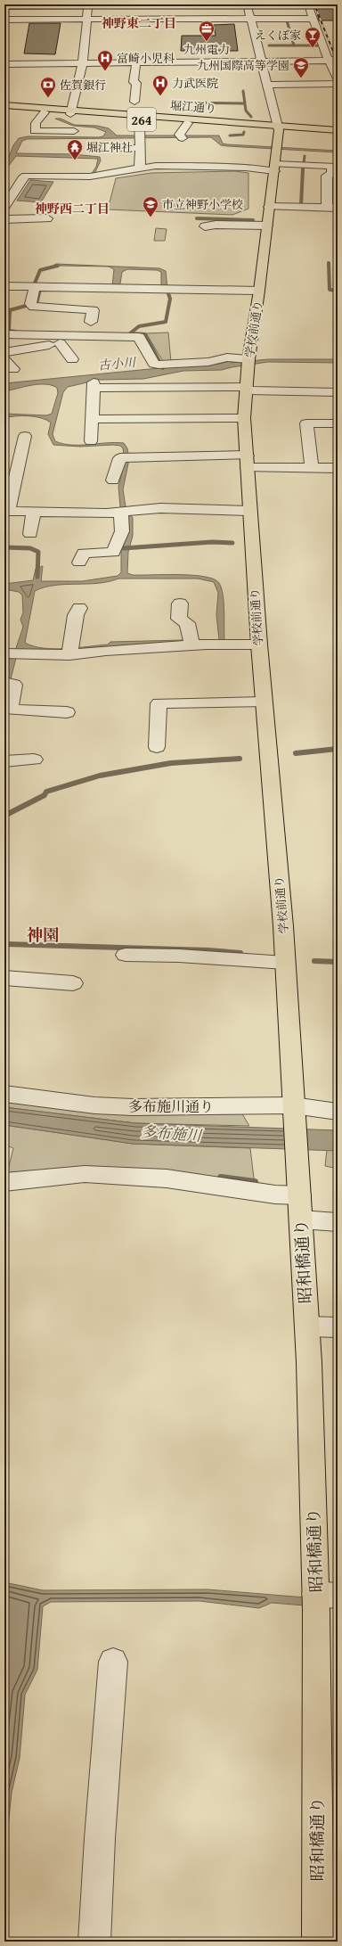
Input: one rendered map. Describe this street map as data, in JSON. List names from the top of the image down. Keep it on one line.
{"streets":{"main road":["堀江通り","264","学校前通り","昭和橋通り"],"street":["多布施川通り"]},"crossings":[["堀江通り","学校前通り"],["学校前通り","多布施川通り"],["学校前通り","昭和橋通り"]],"districts":["神野東二丁目","神野西二丁目","神園"],"water":["古小川","多布施川"],"places":{"office":["九州電力"],"bar":["えくぼ家"],"hospital":["富崎小児科","力武医院"],"school or university":["九州国際高等学園","市立神野小学校"],"bank":["佐賀銀行"],"temple":["堀江神社"]}}
